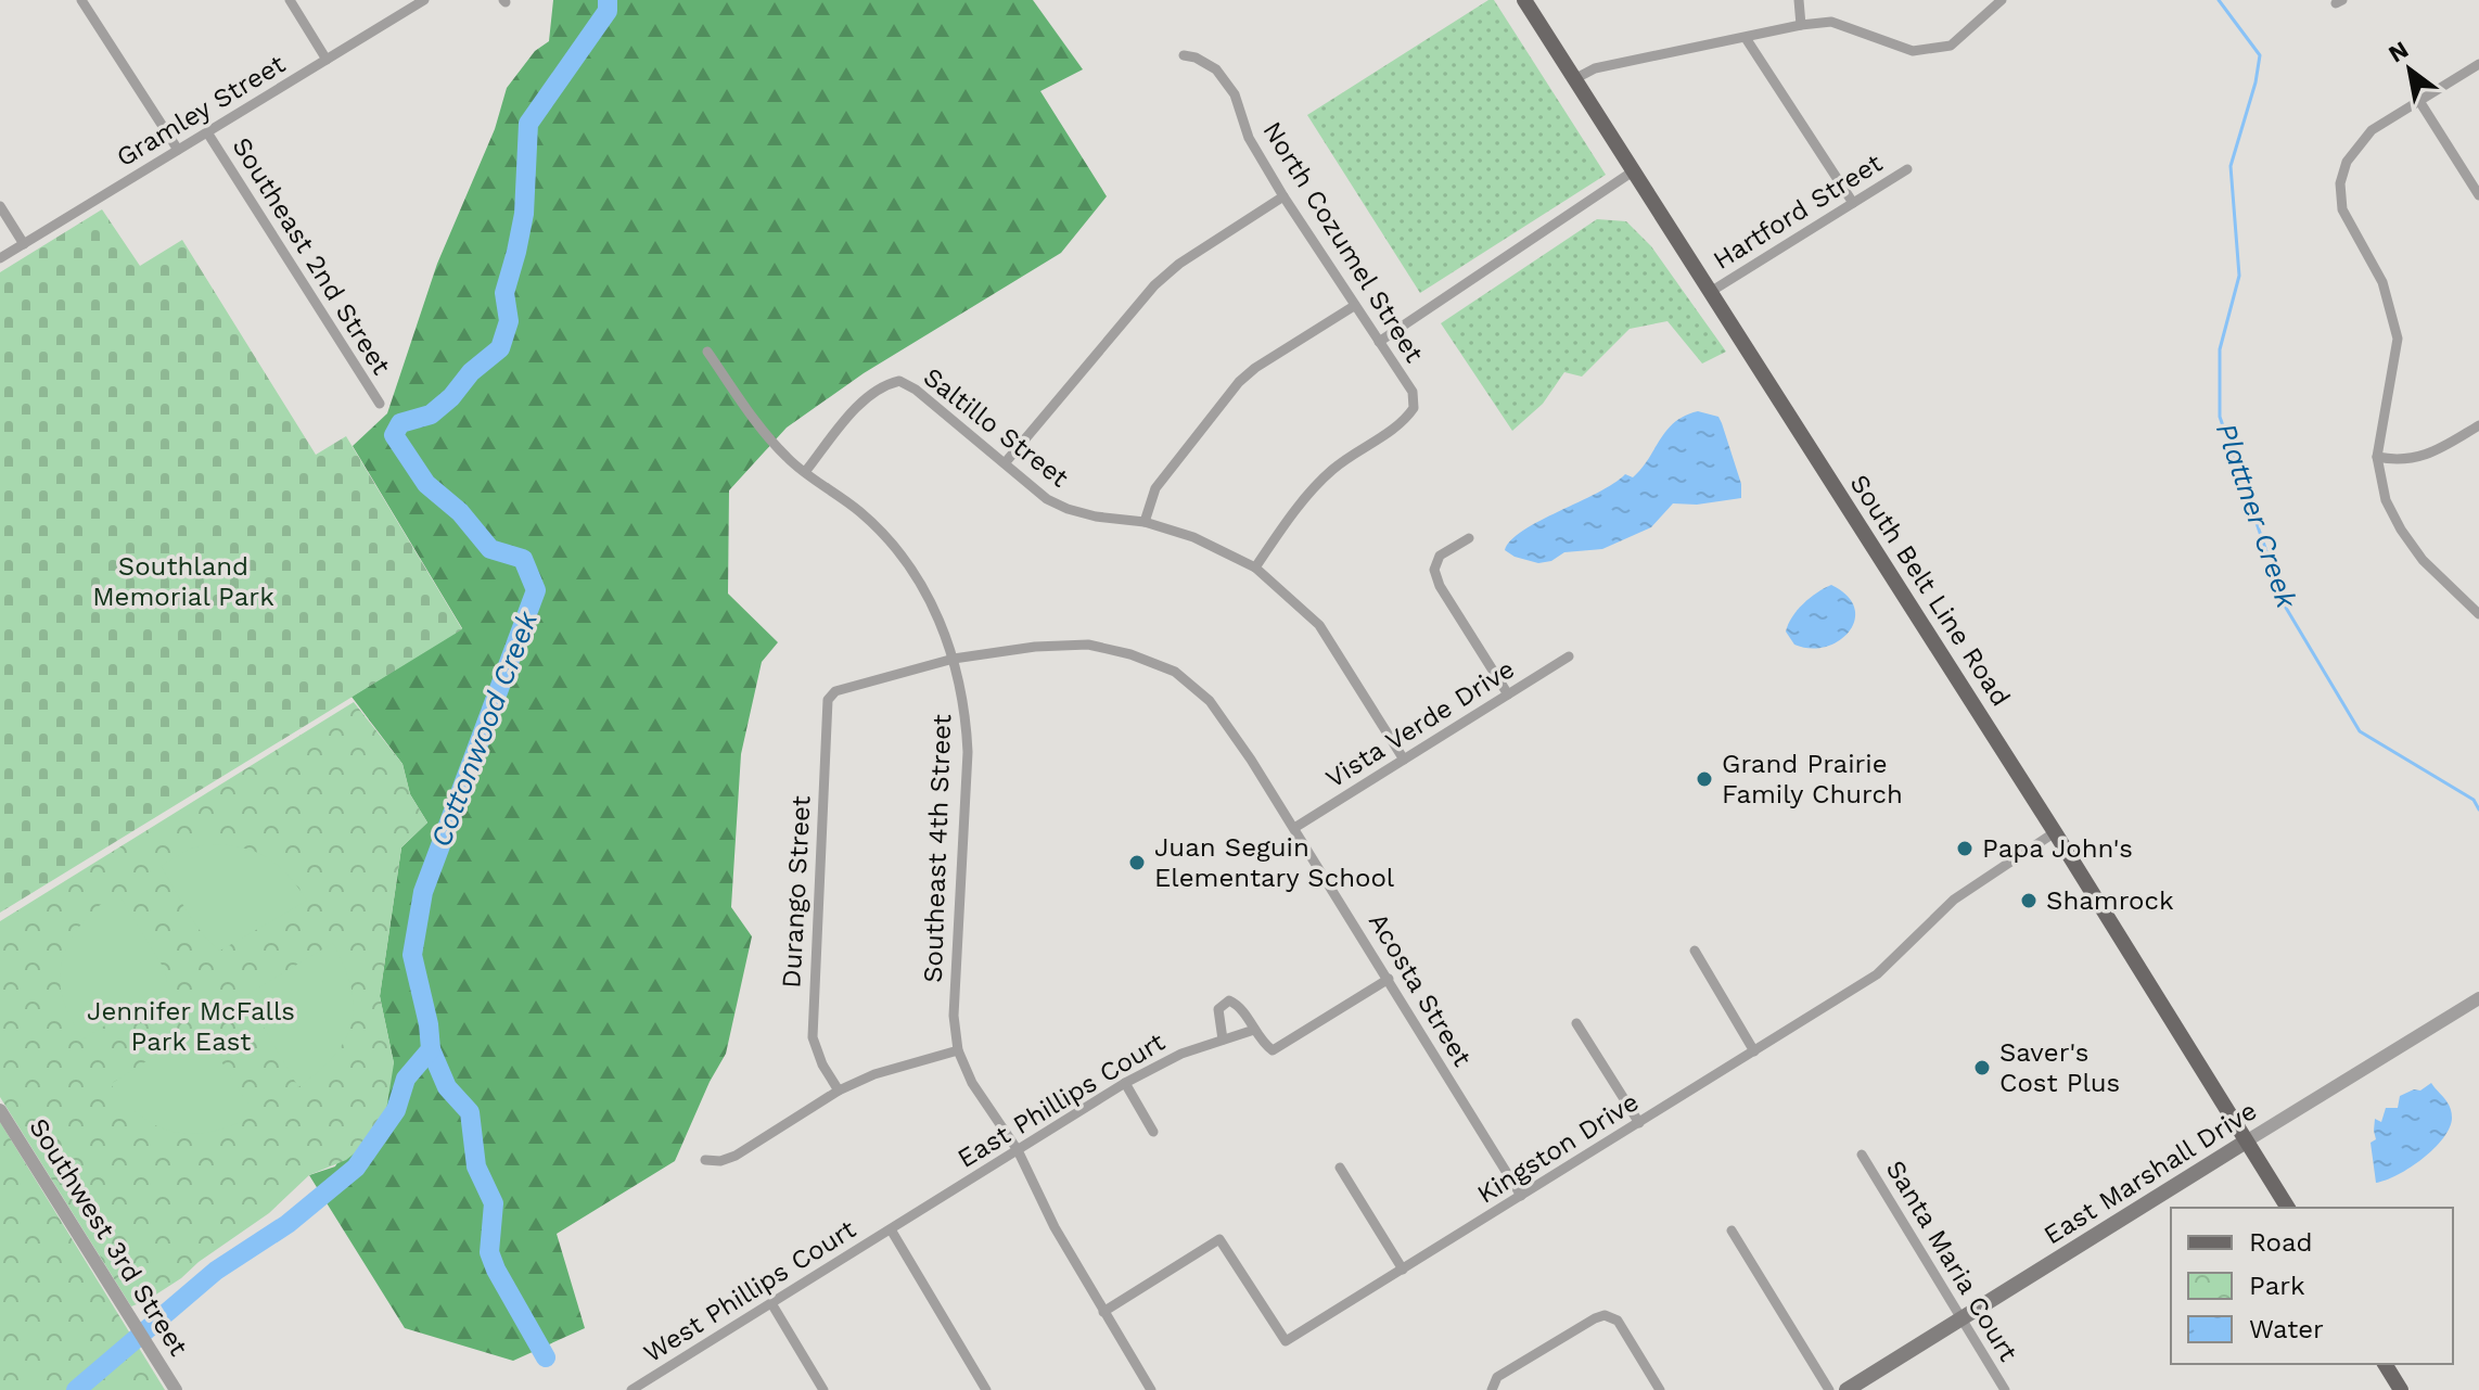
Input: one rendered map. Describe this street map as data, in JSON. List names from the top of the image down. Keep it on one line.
{"streets":{"main road":["South Belt Line Road","East Marshall Drive"],"street":["Gramley Street","Hartford Street","North Cozumel Street","Southeast 2nd Street","Saltillo Street","Vista Verde Drive","Southeast 4th Street","Durango Street","Acosta Street","East Phillips Court","Kingston Drive","Southwest 3rd Street","Santa Maria Court","West Phillips Court"]},"crossings":[["Gramley Street","Southeast 2nd Street"],["Hartford Street","South Belt Line Road"],["North Cozumel Street","Saltillo Street"],["Saltillo Street","Vista Verde Drive"],["Saltillo Street","Southeast 4th Street"],["South Belt Line Road","Kingston Drive"],["South Belt Line Road","East Marshall Drive"],["Vista Verde Drive","Acosta Street"],["Southeast 4th Street","Acosta Street"],["Southeast 4th Street","East Phillips Court"],["Southeast 4th Street","Kingston Drive"],["Durango Street","Acosta Street"],["Acosta Street","Kingston Drive"],["East Phillips Court","West Phillips Court"],["East Marshall Drive","Santa Maria Court"]],"water":["Plattner Creek","Cottonwood Creek"],"parks":["Southland Memorial Park","Jennifer McFalls Park East"],"places":["Grand Prairie Family Church","Papa John's","Juan Seguin Elementary School","Shamrock","Saver's Cost Plus"],"legend":["Road","Park","Water"],"north":"top left"}
